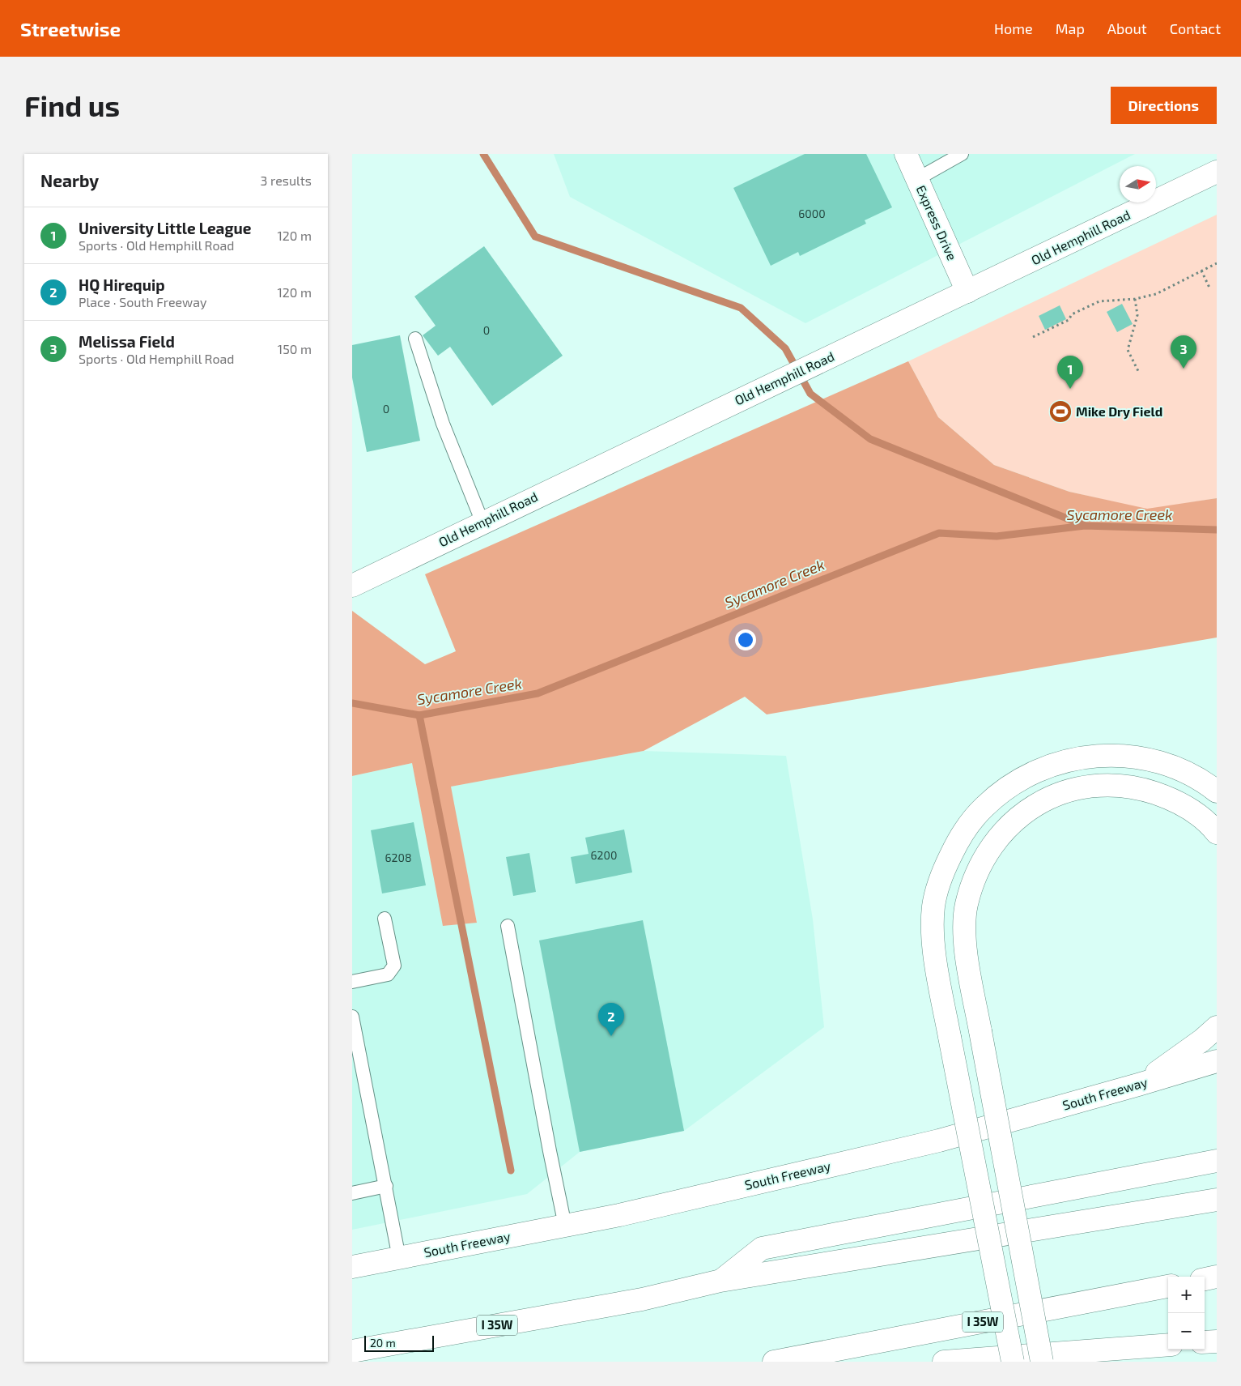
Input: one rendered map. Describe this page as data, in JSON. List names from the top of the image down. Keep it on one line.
{"streets":{"main road":["Express Drive","Old Hemphill Road","South Freeway","I 35W"]},"crossings":[["Express Drive","Old Hemphill Road"]],"water":["Sycamore Creek"],"places":{"sports":["Mike Dry Field"]},"house_numbers":["6000","0","0","6200","6208"],"scale_bar":"20 m","north":"right","page":{"header":"Streetwise","nav":["Home","Map","About","Contact"],"buttons":"Directions","title":"Find us","heading":["Nearby","3 results"],"list":[{"mark":"1","name":"University Little League","note":"Sports · Old Hemphill Road","value":"120 m"},{"mark":"2","name":"HQ Hirequip","note":"Place · South Freeway","value":"120 m"},{"mark":"3","name":"Melissa Field","note":"Sports · Old Hemphill Road","value":"150 m"}],"pins":["3","1","2"],"map_buttons":["+","−"],"scale":"20 m"}}
